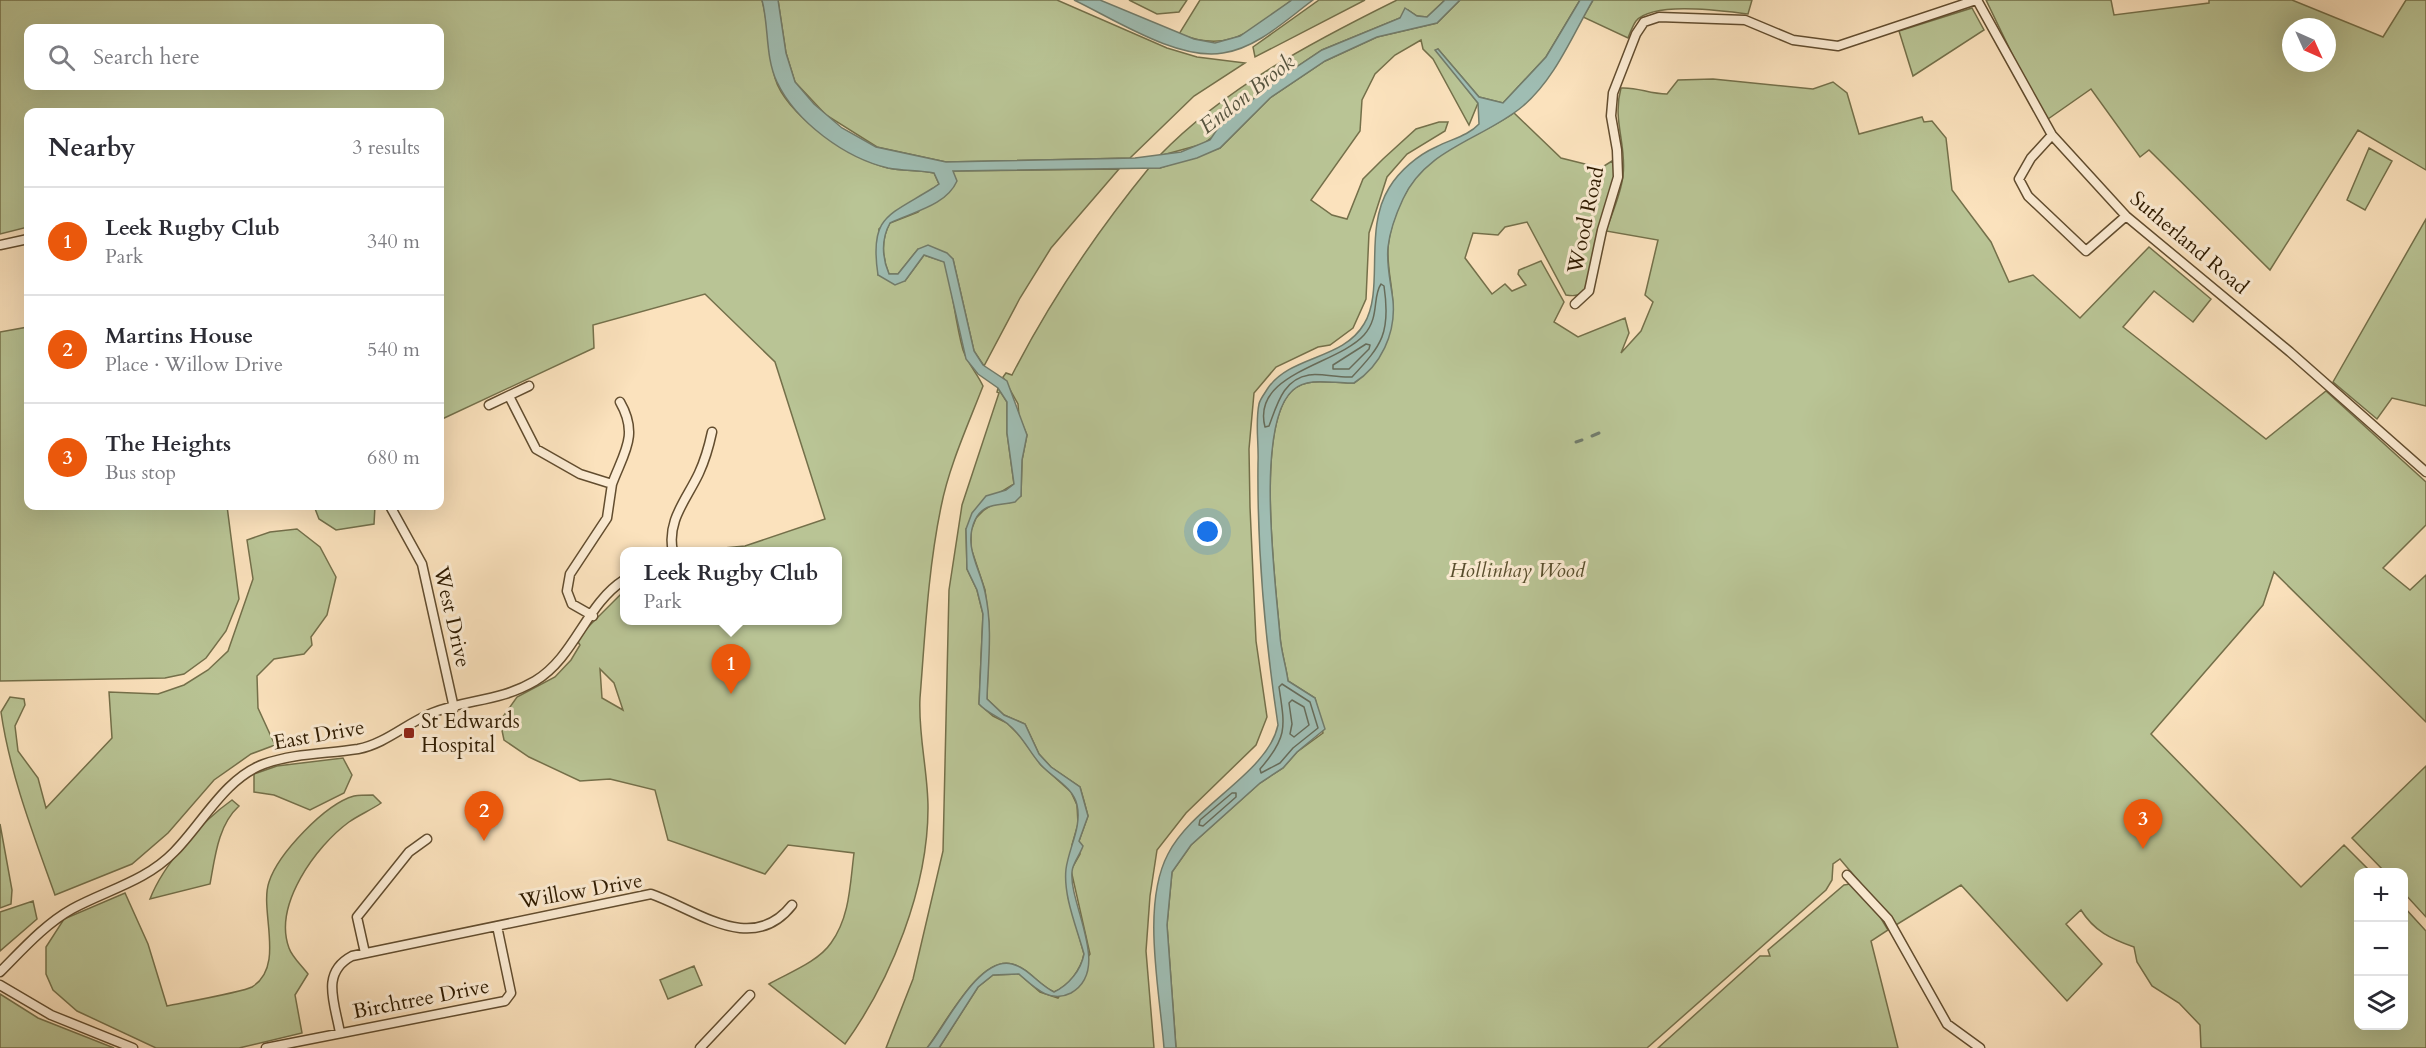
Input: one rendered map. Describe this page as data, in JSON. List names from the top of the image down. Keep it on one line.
{"streets":{"street":["Wood Road","Sutherland Road","West Drive","East Drive","Willow Drive","Birchtree Drive"]},"crossings":[["Wood Road","Sutherland Road"],["West Drive","East Drive"],["Willow Drive","Birchtree Drive"]],"water":["Endon Brook"],"parks":["Hollinhay Wood"],"places":{"transit":["St Edwards Hospital"]},"north":"bottom right","page":{"search":"Search here","heading":["Nearby","3 results"],"list":[{"mark":"1","name":"Leek Rugby Club","note":"Park","value":"340 m"},{"mark":"2","name":"Martins House","note":"Place · Willow Drive","value":"540 m"},{"mark":"3","name":"The Heights","note":"Bus stop","value":"680 m"}],"popup":["Leek Rugby Club","Park"],"pins":["1","2","3"],"map_buttons":["+","−"]}}
